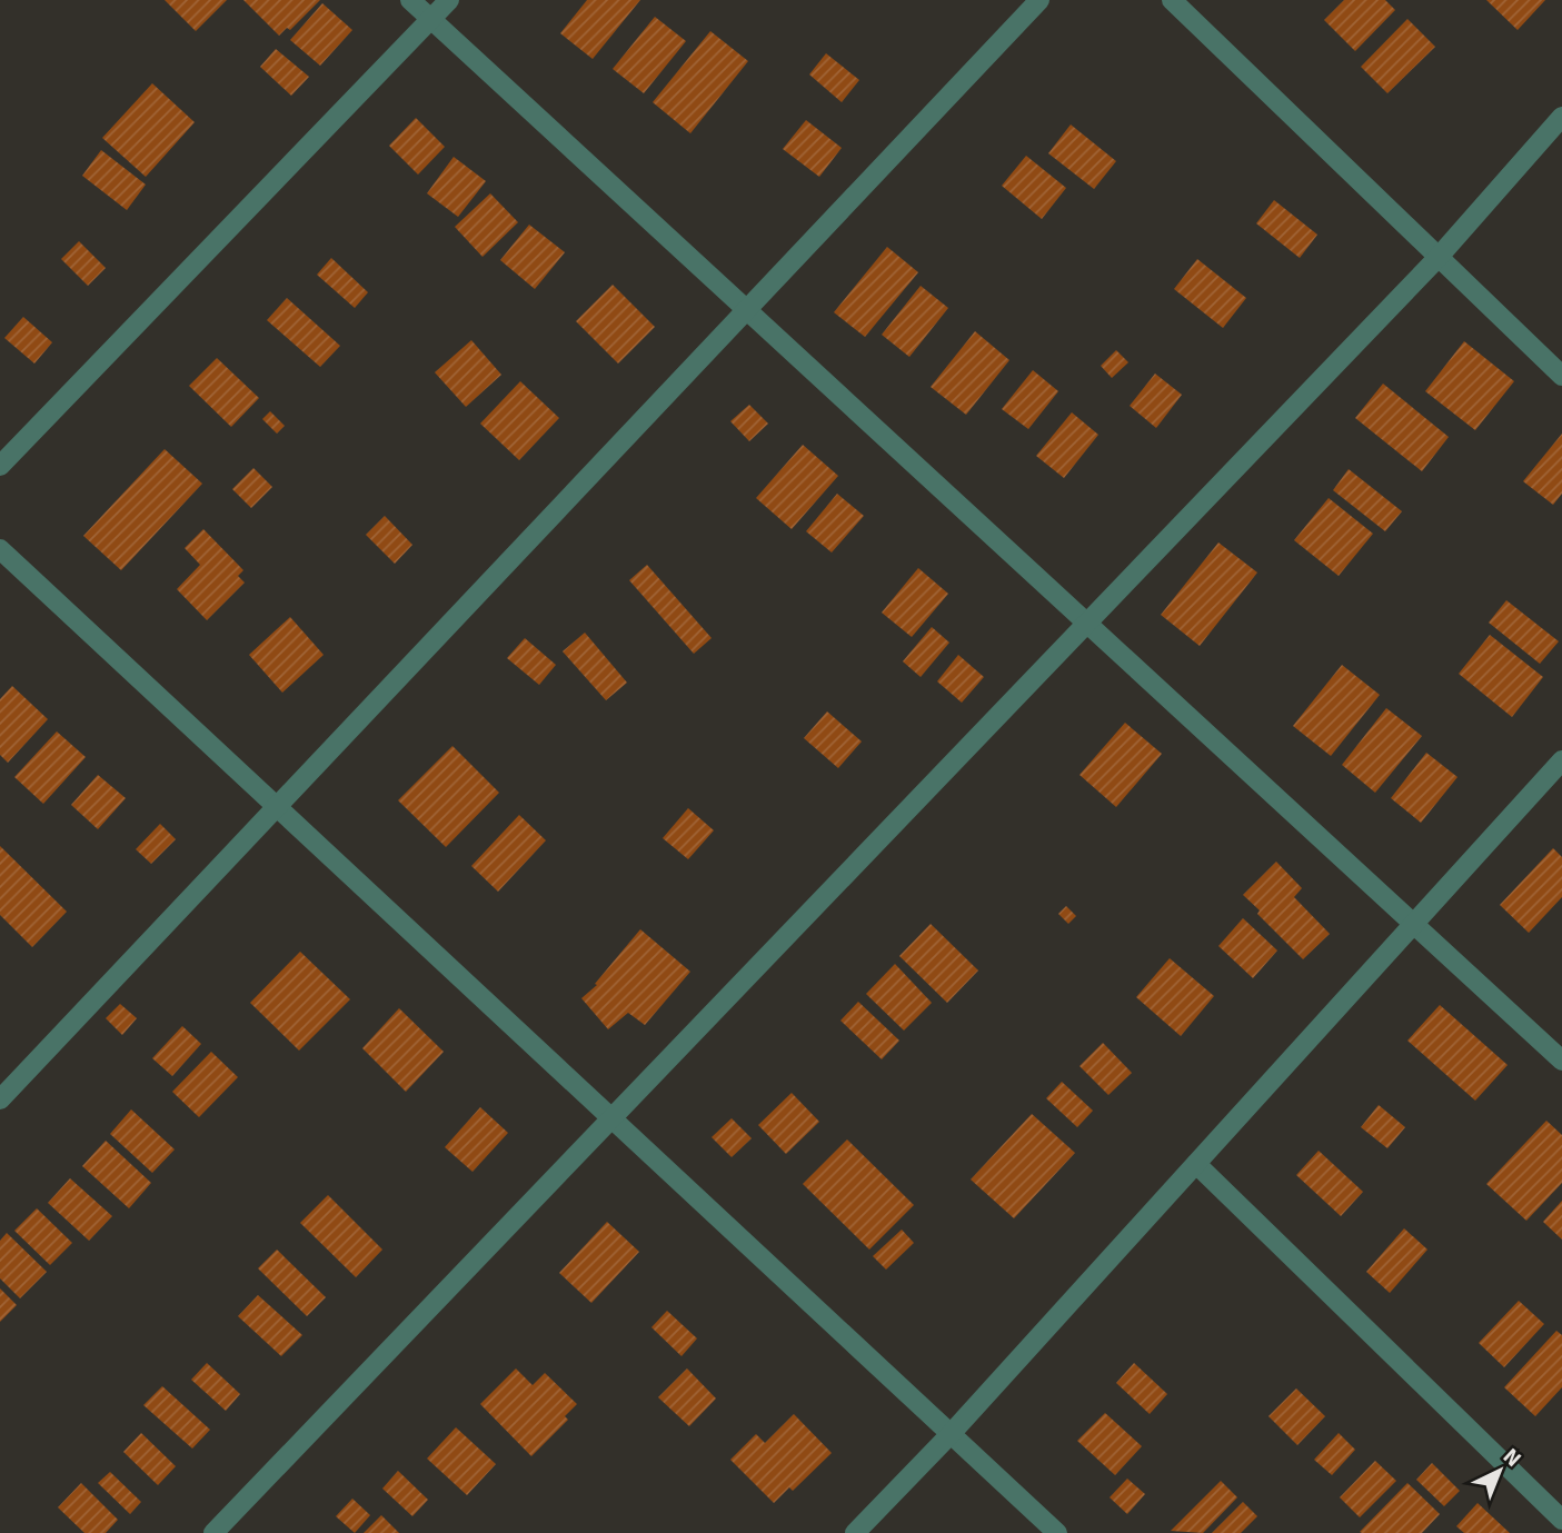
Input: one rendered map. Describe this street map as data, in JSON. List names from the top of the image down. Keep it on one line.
{"north":"top right"}
